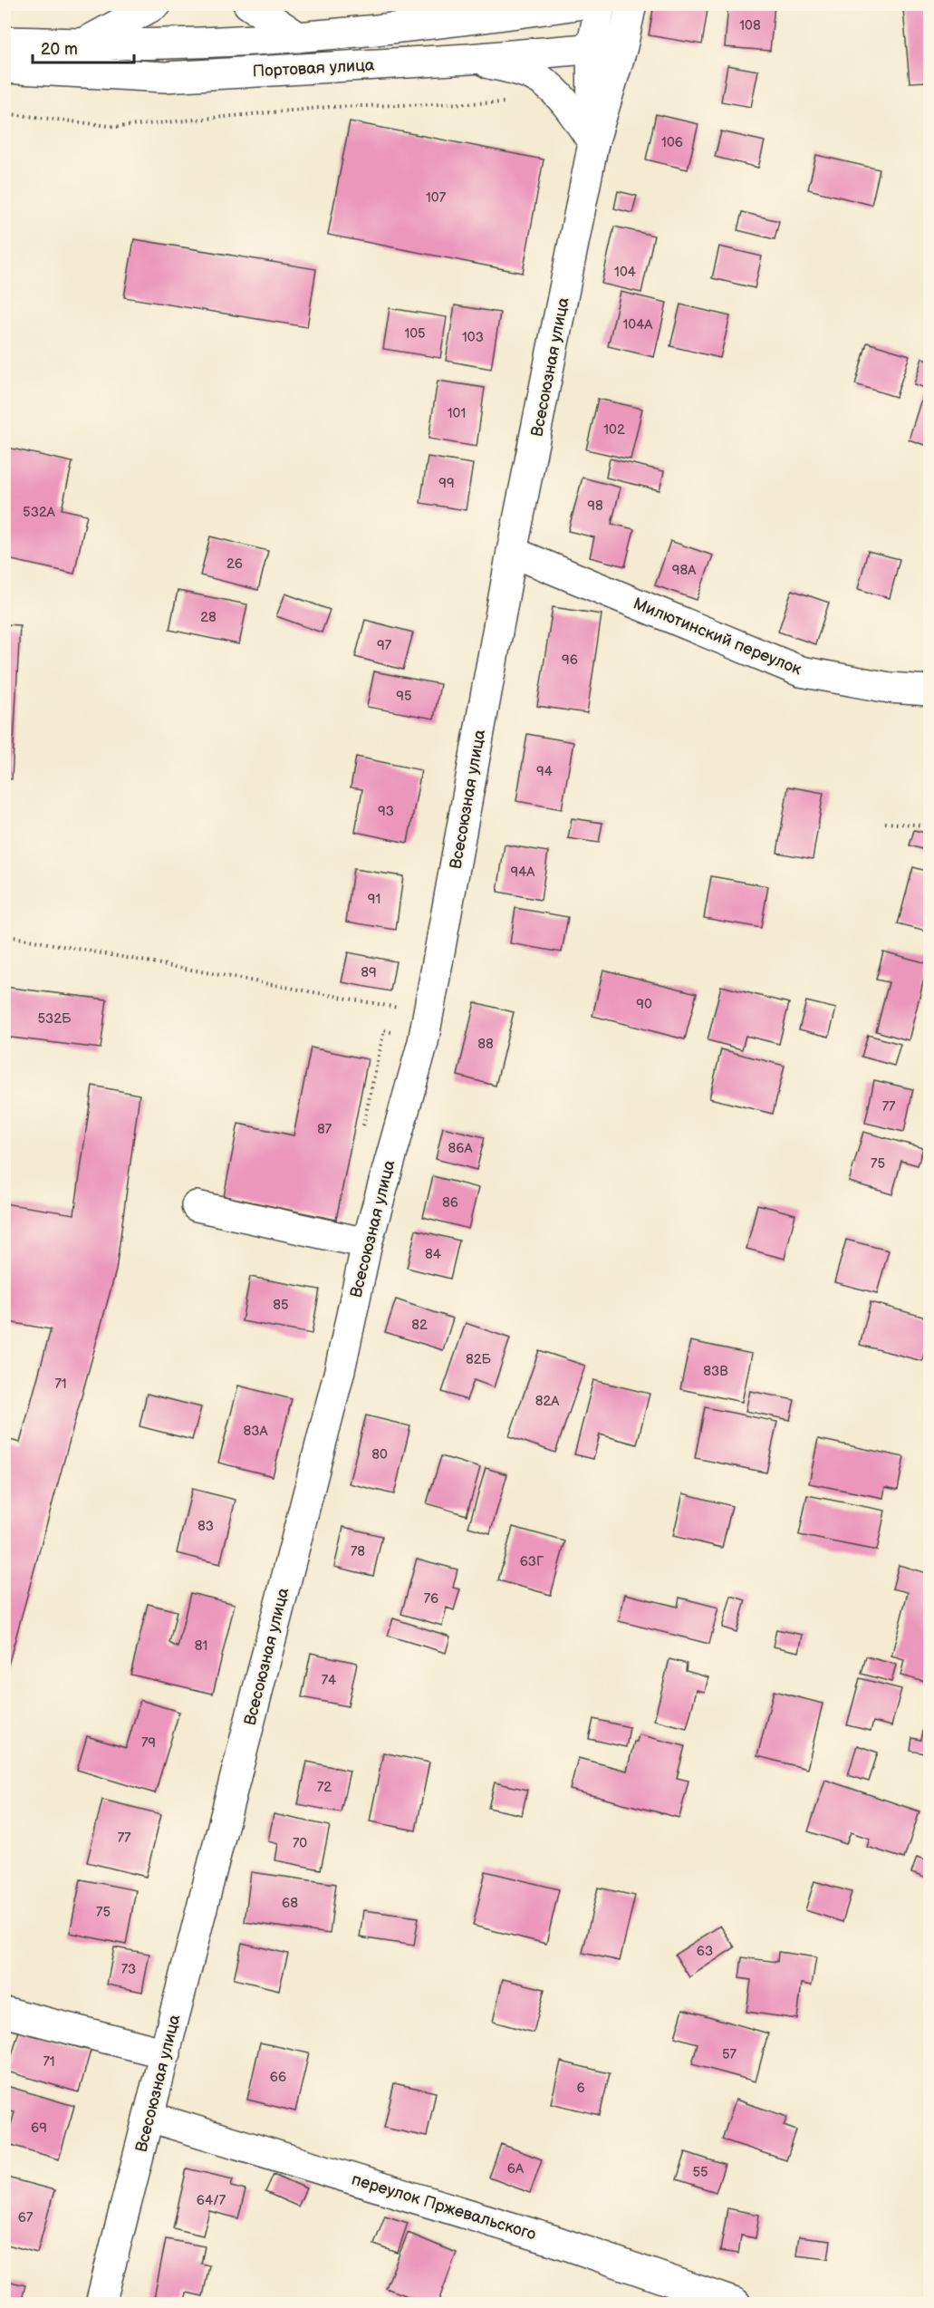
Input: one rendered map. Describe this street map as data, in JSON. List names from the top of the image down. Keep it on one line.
{"streets":{"main road":["Портовая улица","Всесоюзная улица","Милютинский переулок","переулок Пржевальского"]},"crossings":[["Портовая улица","Всесоюзная улица"],["Всесоюзная улица","Милютинский переулок"],["Всесоюзная улица","переулок Пржевальского"]],"house_numbers":["108","106","107","104","104А","105","103","101","102","99","98","532А","26","98А","28","97","96","95","94","93","94А","91","89","90","532Б","88","77","87","86А","75","86","84","85","82","82Б","83В","71","82А","83А","80","83","78","63Г","76","81","74","79","72","77","70","68","75","63","73","57","71","66","6","69","6А","55","64/7","67"],"scale_bar":"20 m"}
